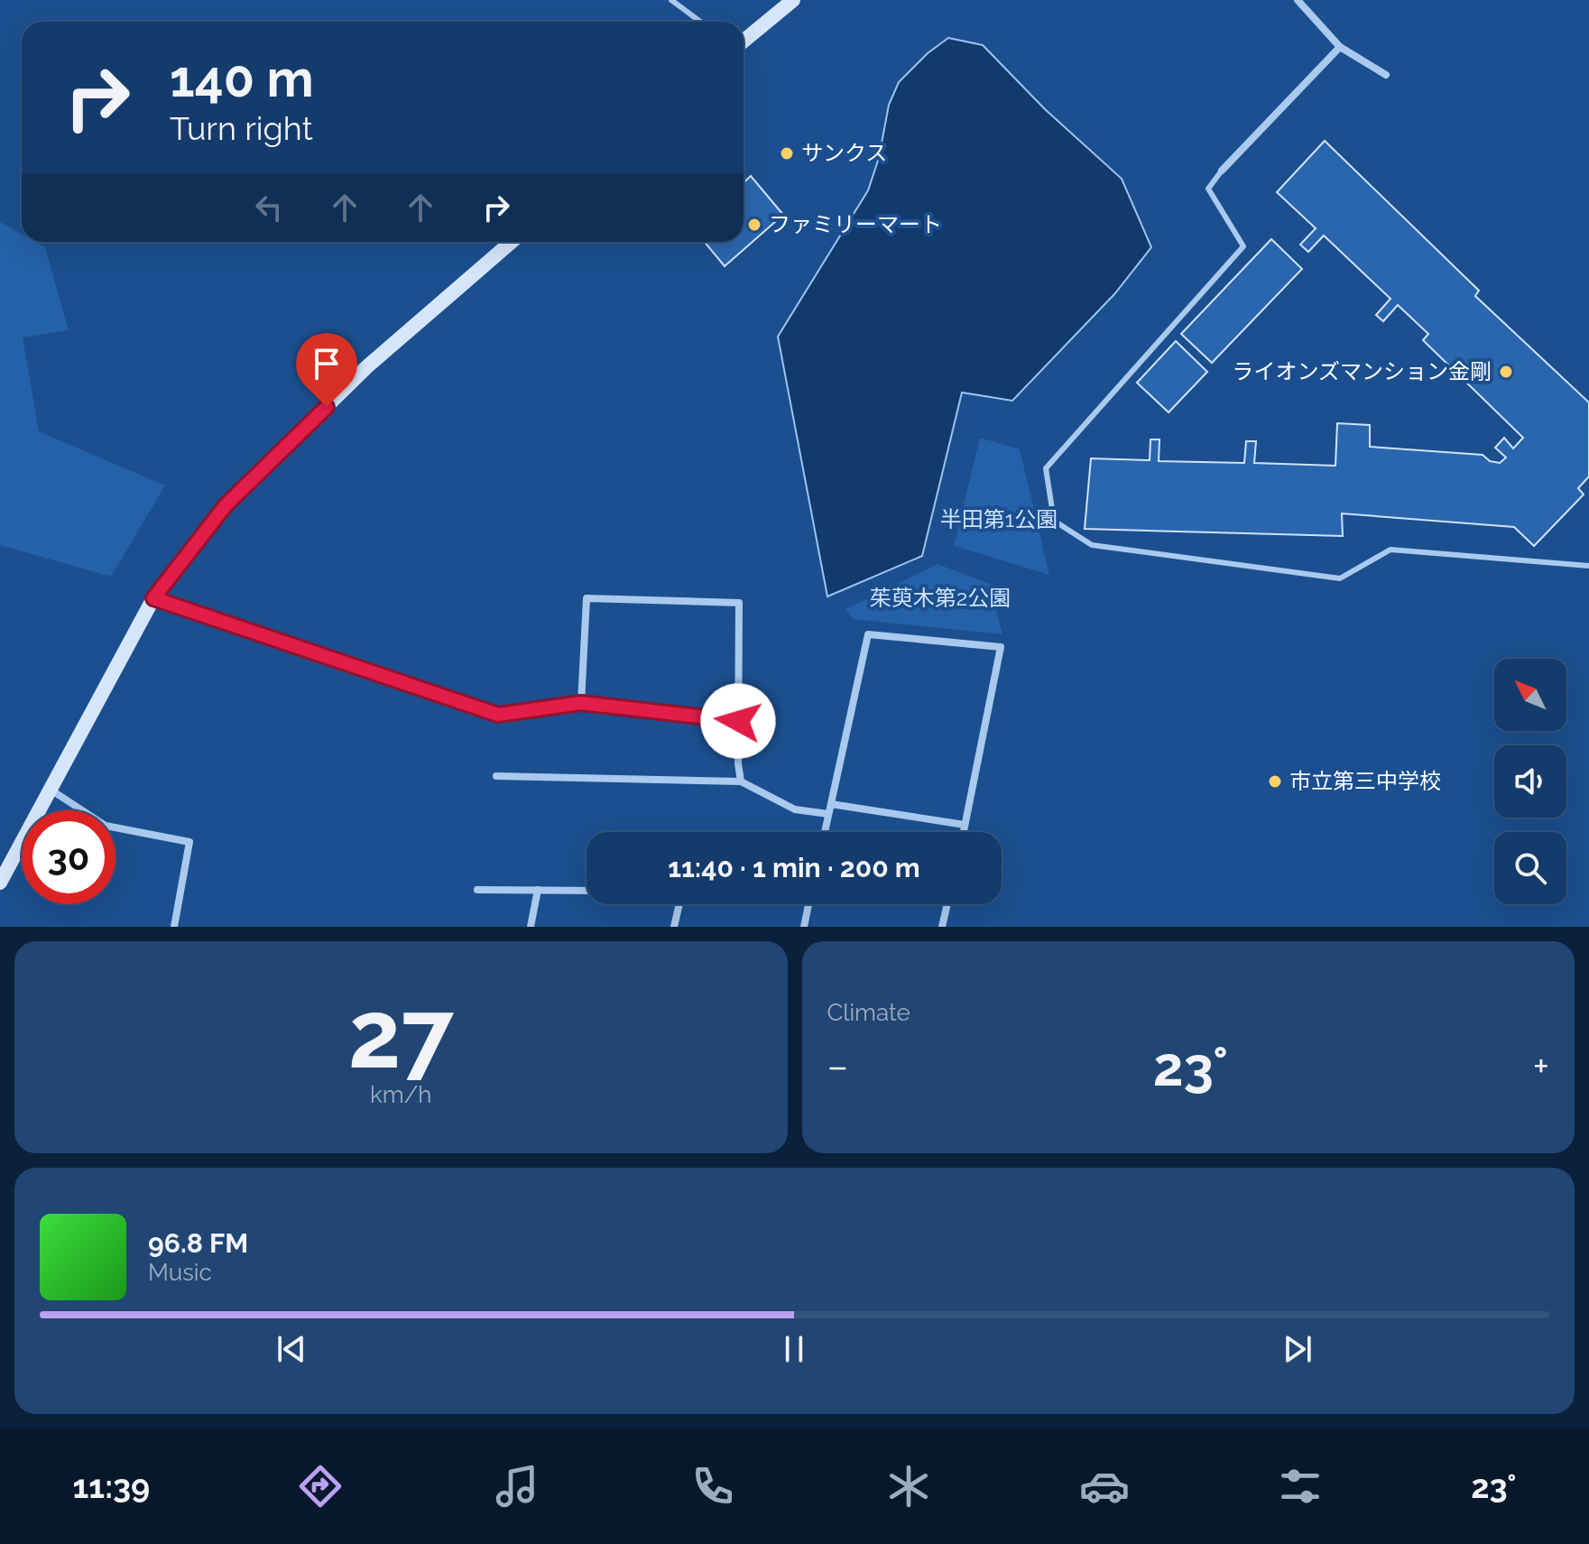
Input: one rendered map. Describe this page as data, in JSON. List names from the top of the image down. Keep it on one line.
{"parks":["半田第1公園","茱萸木第2公園"],"places":["サンクス","ファミリーマート","ライオンズマンション金剛","市立第三中学校"],"north":"top left","page":{"turn":["140 m","Turn right"],"limit":"30","trip":"11:40 · 1 min · 200 m","tile":[["27","km/h"],"Climate"],"heat":["−","23°","+"],"song":["96.8 FM","Music"],"tabs":["11:39","23°"]}}
